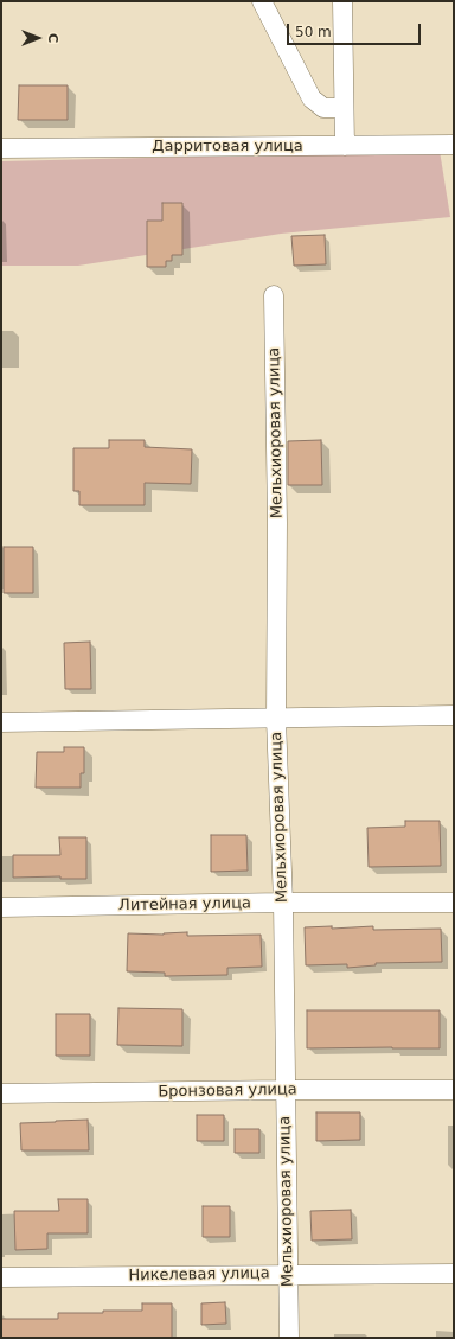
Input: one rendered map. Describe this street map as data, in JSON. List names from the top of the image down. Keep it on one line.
{"streets":{"street":["Дарритовая улица","Мельхиоровая улица","Литейная улица","Бронзовая улица","Никелевая улица"]},"crossings":[["Мельхиоровая улица","Литейная улица"],["Мельхиоровая улица","Бронзовая улица"],["Мельхиоровая улица","Никелевая улица"]],"scale_bar":"50 m","north":"right"}
